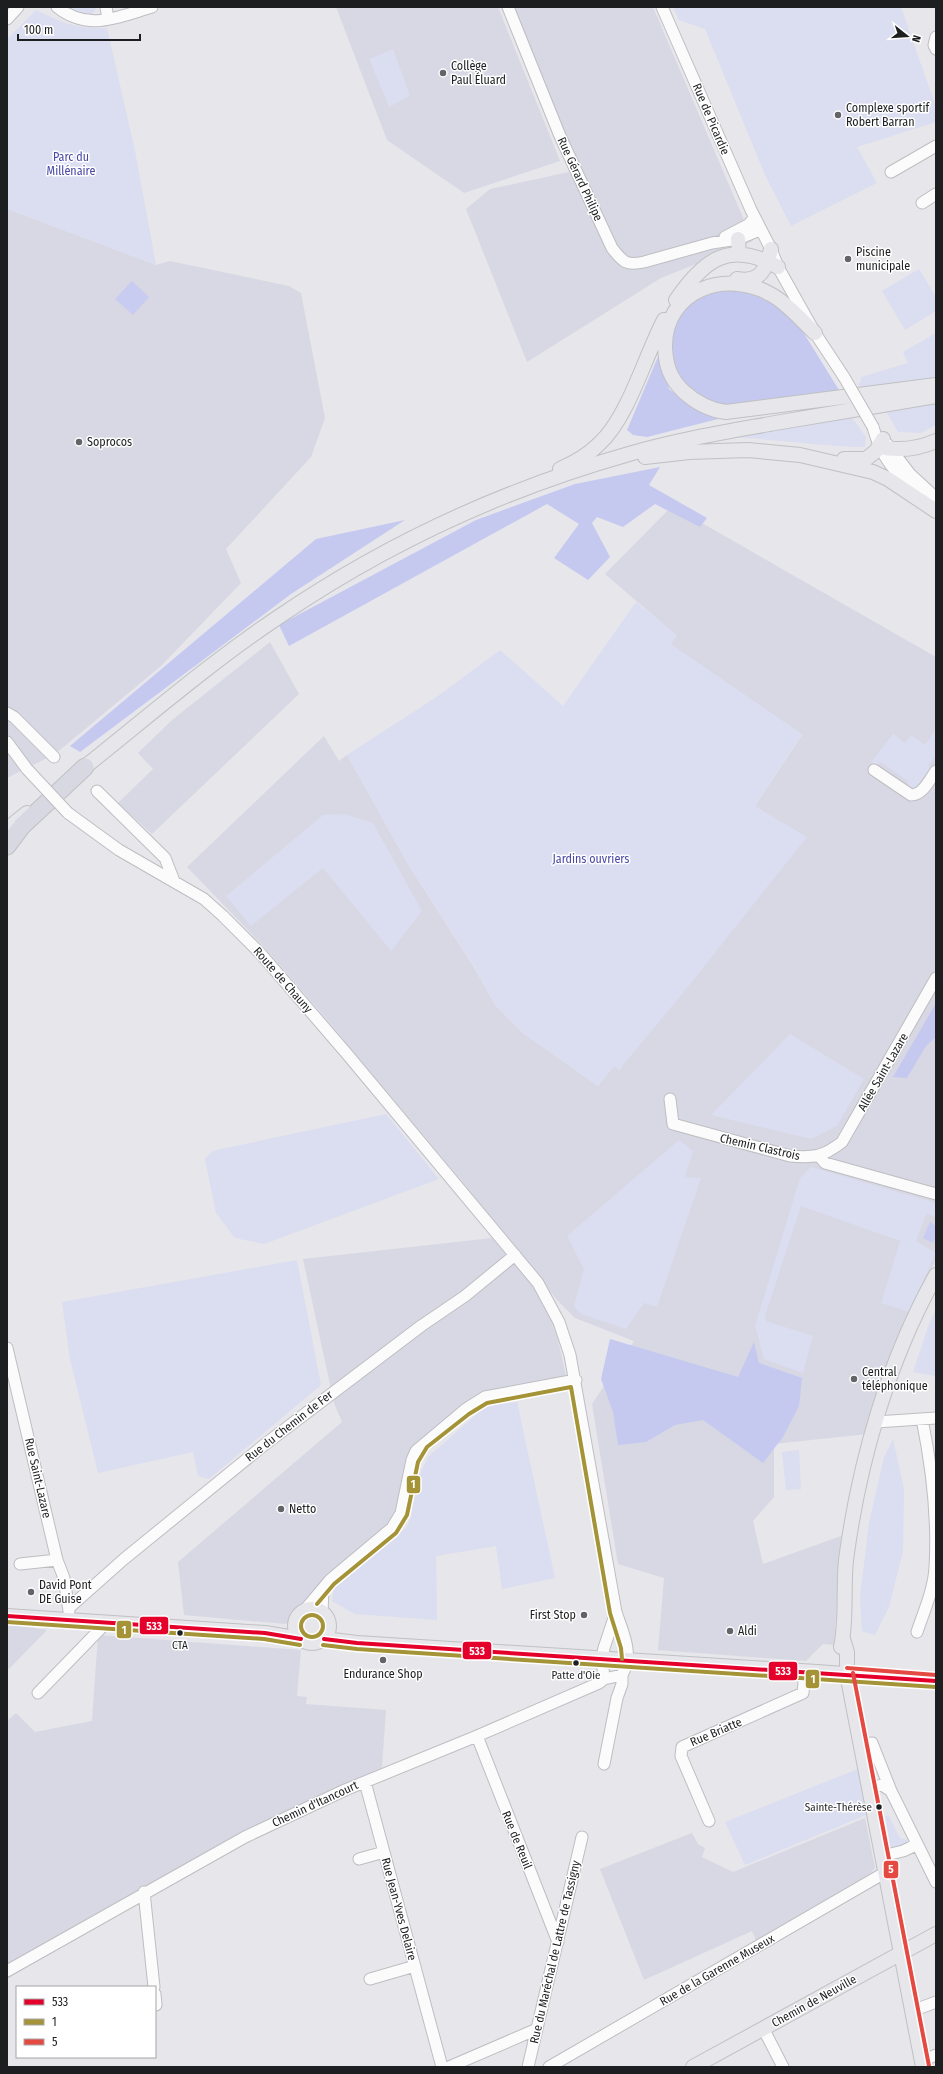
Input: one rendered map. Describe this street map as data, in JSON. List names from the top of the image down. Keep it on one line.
{"streets":{"main road":["Chemin de Neuville"],"street":["Rue de Picardie","Rue Gérard Philipe","Route de Chauny","Allée Saint-Lazare","Chemin Clastrois","Rue du Chemin de Fer","Rue Saint-Lazare","Rue Briatte","Chemin d'Itancourt","Rue de Reuil","Rue Jean-Yves Delaire","Rue du Maréchal de Lattre de Tassigny","Rue de la Garenne Museux"]},"crossings":[["Rue de Picardie","Rue Gérard Philipe"],["Route de Chauny","Rue du Chemin de Fer"],["Allée Saint-Lazare","Chemin Clastrois"],["Rue du Chemin de Fer","Rue Saint-Lazare"],["Chemin d'Itancourt","Rue de Reuil"],["Chemin d'Itancourt","Rue Jean-Yves Delaire"],["Rue de Reuil","Rue du Maréchal de Lattre de Tassigny"]],"parks":["Parc du Millénaire","Jardins ouvriers"],"places":["Collège Paul Éluard","Complexe sportif Robert Barran","Piscine municipale","Soprocos","Central téléphonique","Netto","David Pont DE Guise","First Stop","Aldi","CTA","Endurance Shop","Patte d'Oie","Sainte-Thérèse"],"lines":["transit line 1","transit line 533","transit line 5"],"legend":["533","1","5"],"scale_bar":"100 m","north":"right"}
